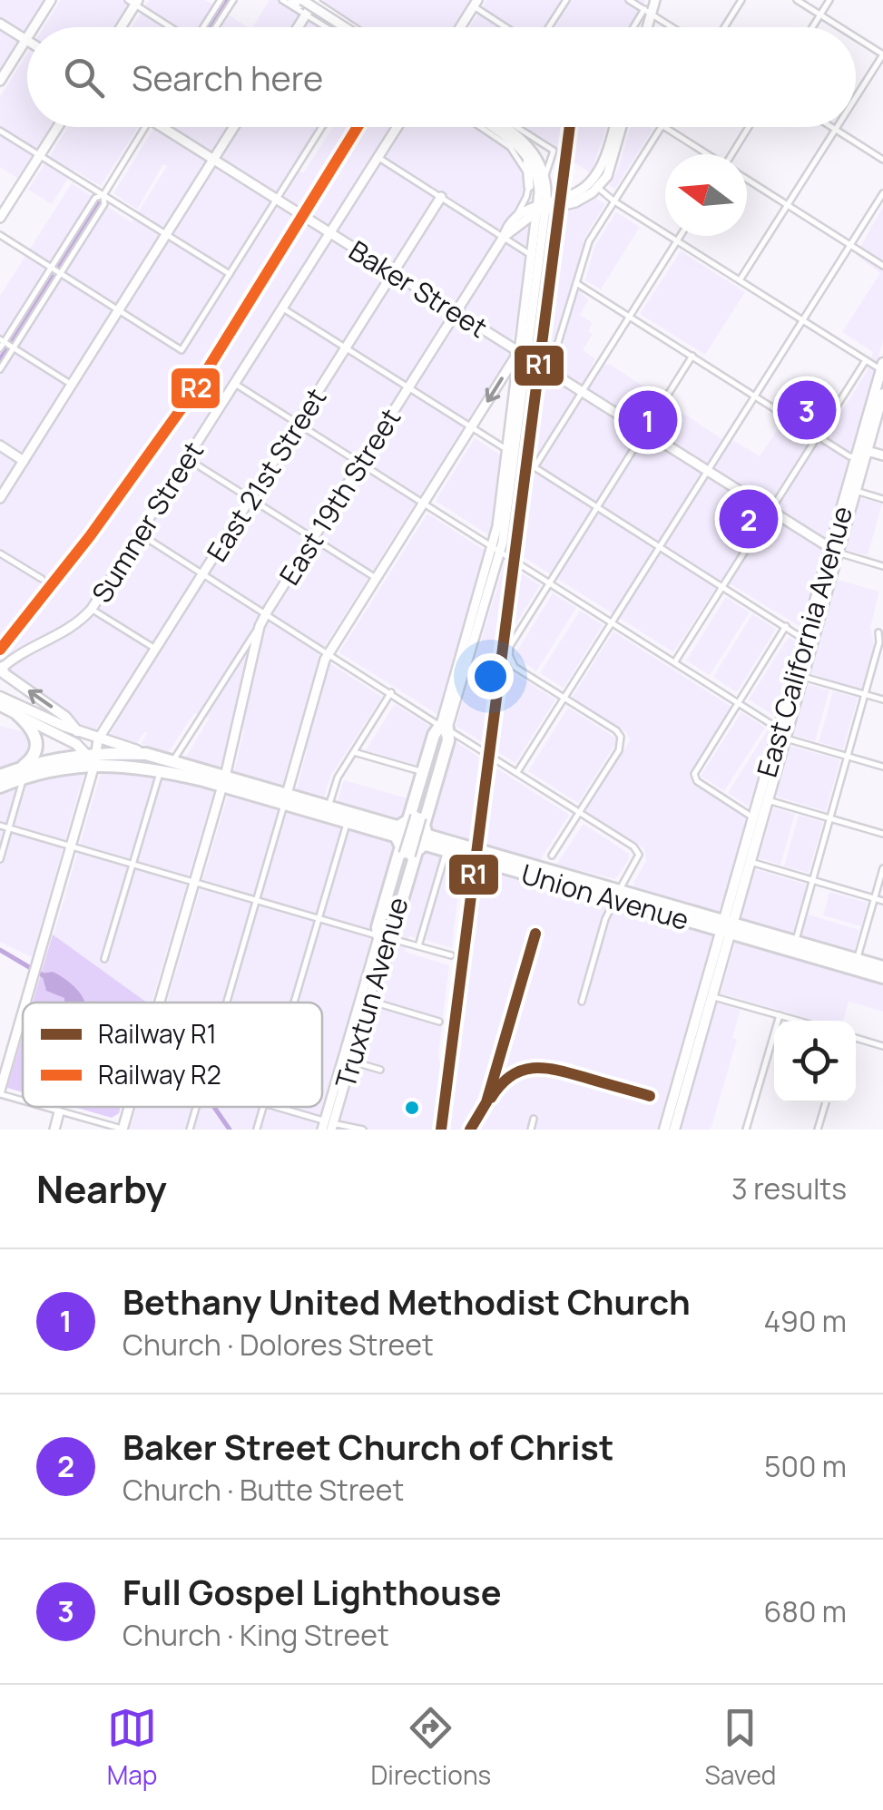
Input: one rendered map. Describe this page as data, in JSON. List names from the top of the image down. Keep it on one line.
{"streets":{"highway":["Union Avenue"],"main road":["East California Avenue"],"street":["Baker Street","East 21st Street","East 19th Street","Sumner Street","Truxtun Avenue"]},"crossings":[["Baker Street","East 21st Street"],["Baker Street","East 19th Street"],["Baker Street","Sumner Street"],["Baker Street","East California Avenue"],["East 19th Street","Union Avenue"],["East California Avenue","Union Avenue"]],"lines":["rail line R1","rail line R2"],"legend":["Railway R1","Railway R2"],"north":"left","page":{"search":"Search here","pins":["3","1","2"],"heading":["Nearby","3 results"],"list":[{"mark":"1","name":"Bethany United Methodist Church","note":"Church · Dolores Street","value":"490 m"},{"mark":"2","name":"Baker Street Church of Christ","note":"Church · Butte Street","value":"500 m"},{"mark":"3","name":"Full Gospel Lighthouse","note":"Church · King Street","value":"680 m"}],"nav":["Map","Directions","Saved"]}}
